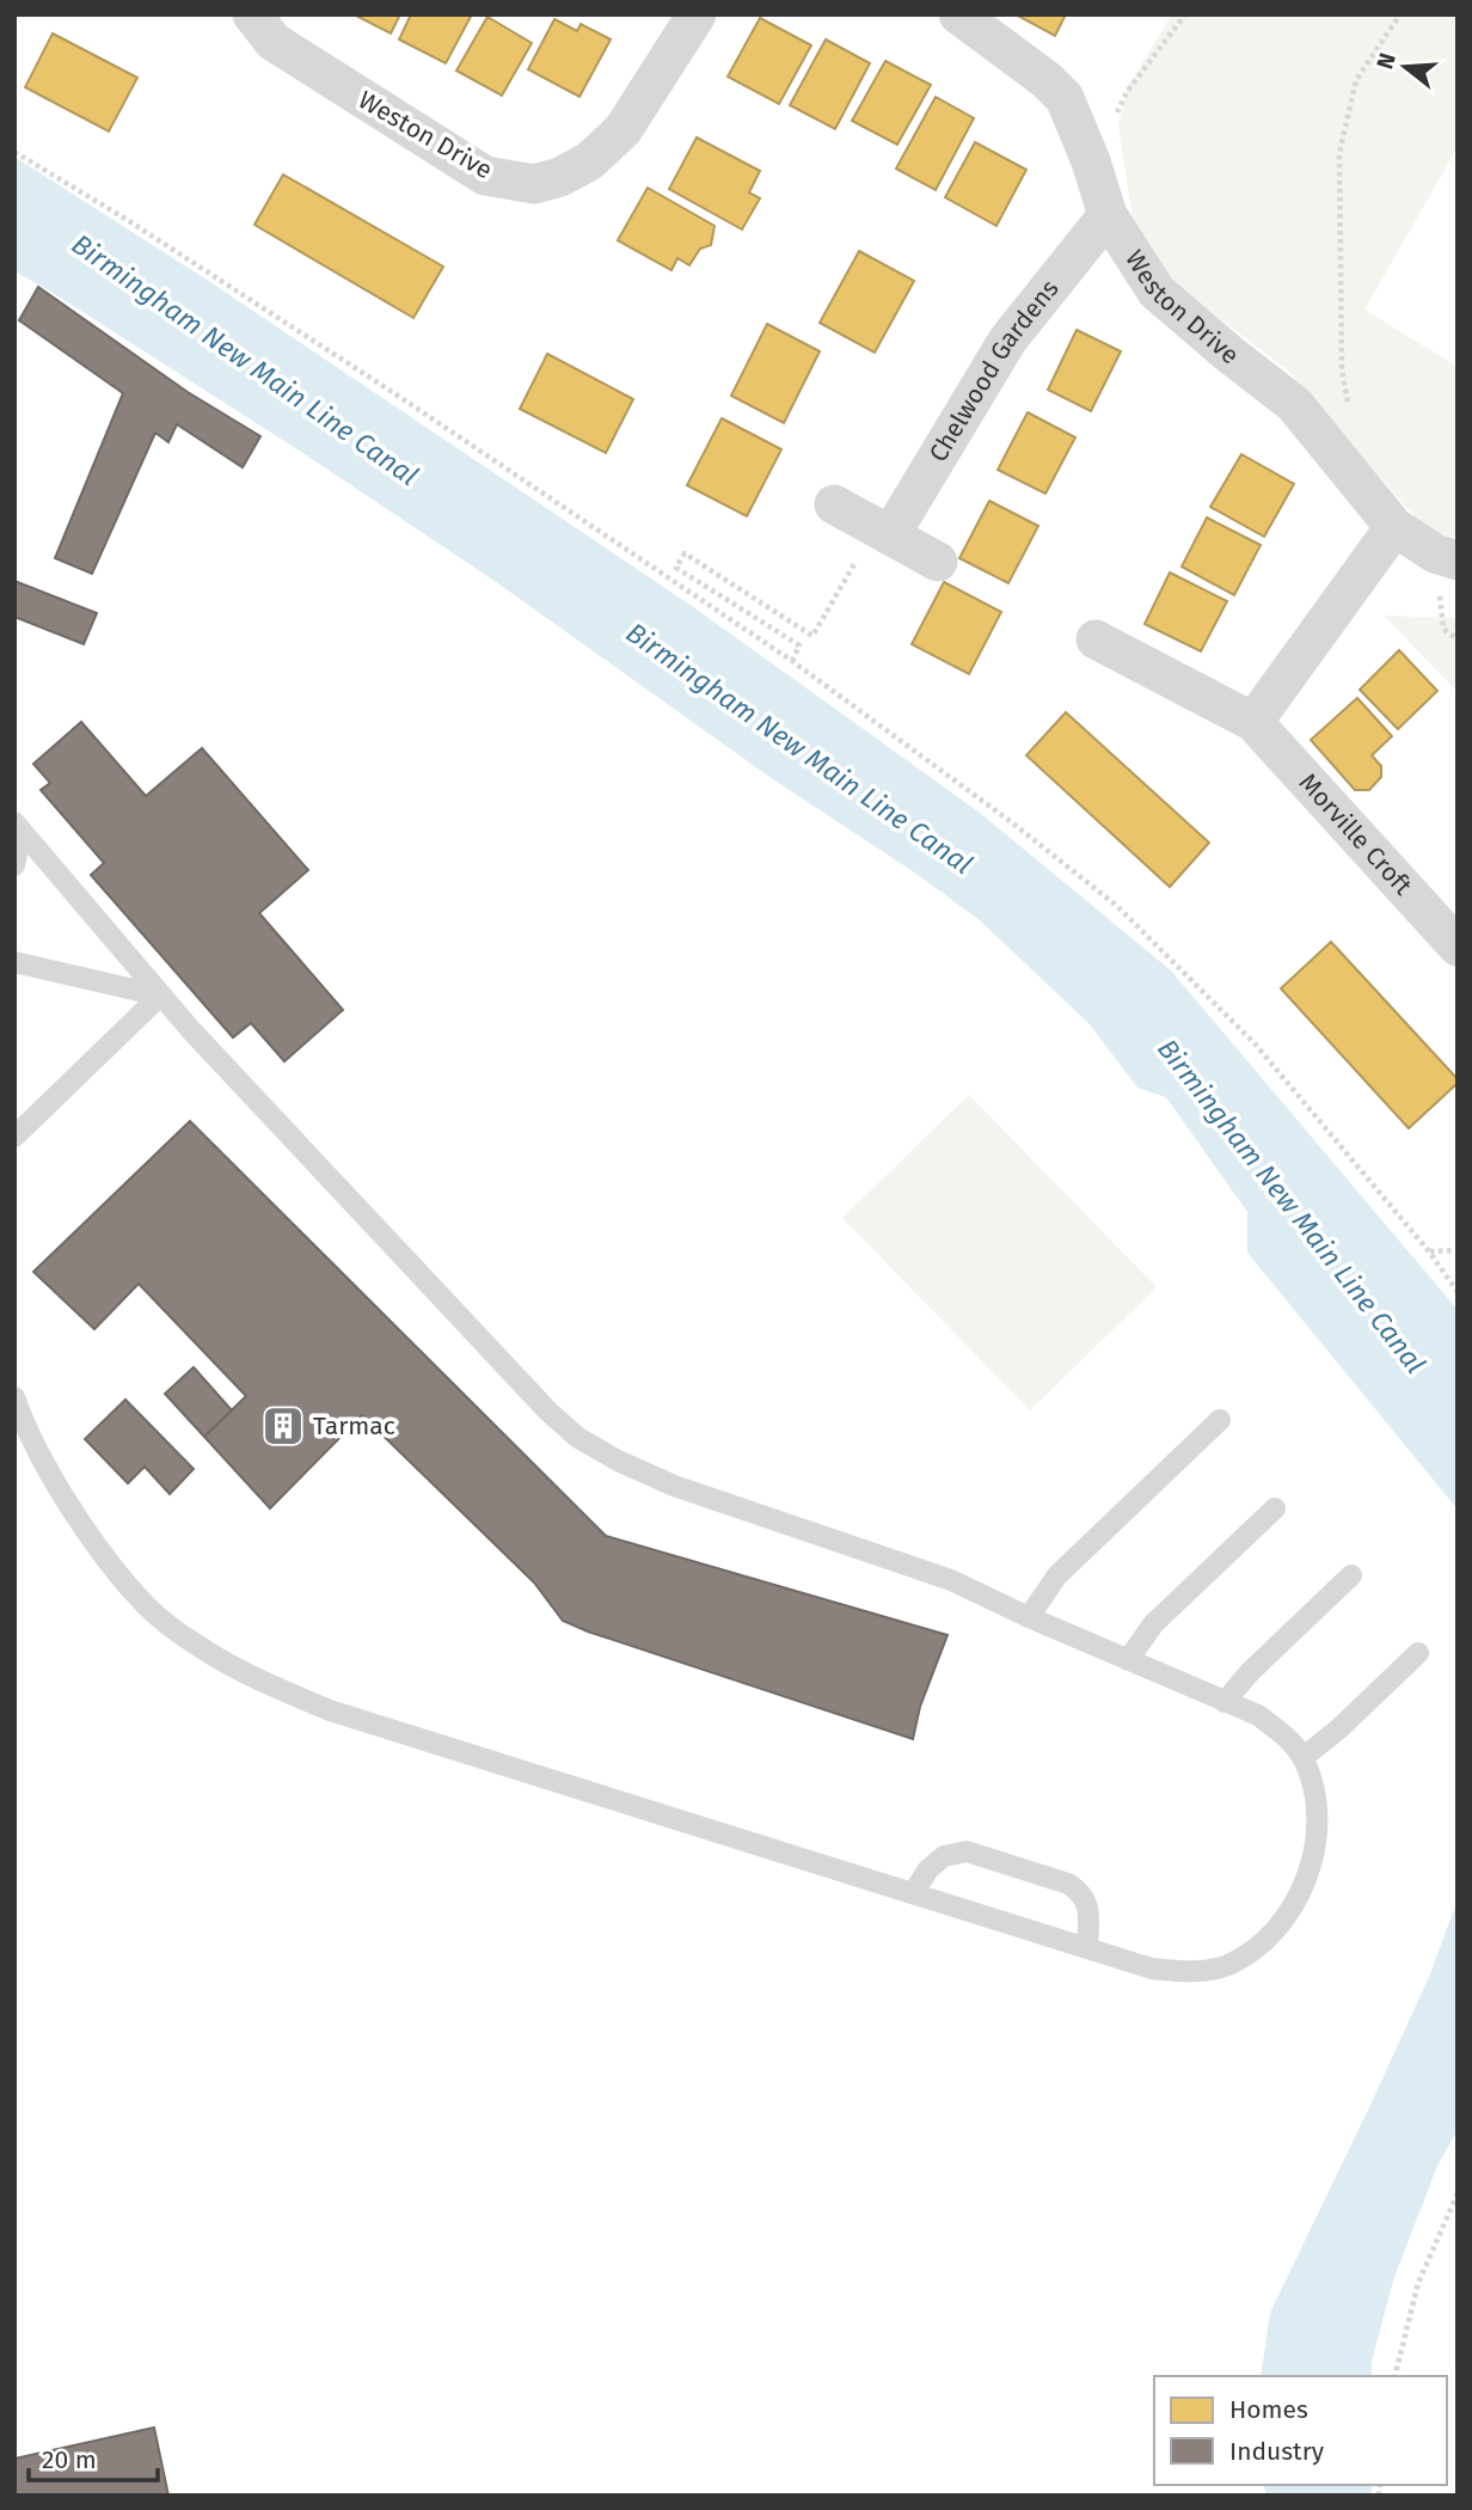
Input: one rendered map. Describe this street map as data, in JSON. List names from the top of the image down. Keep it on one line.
{"streets":{"street":["Weston Drive","Chelwood Gardens","Morville Croft"]},"crossings":[["Weston Drive","Chelwood Gardens"]],"water":["Birmingham New Main Line Canal"],"places":{"building":["Tarmac"]},"legend":["Homes","Industry"],"scale_bar":"20 m","north":"left"}
